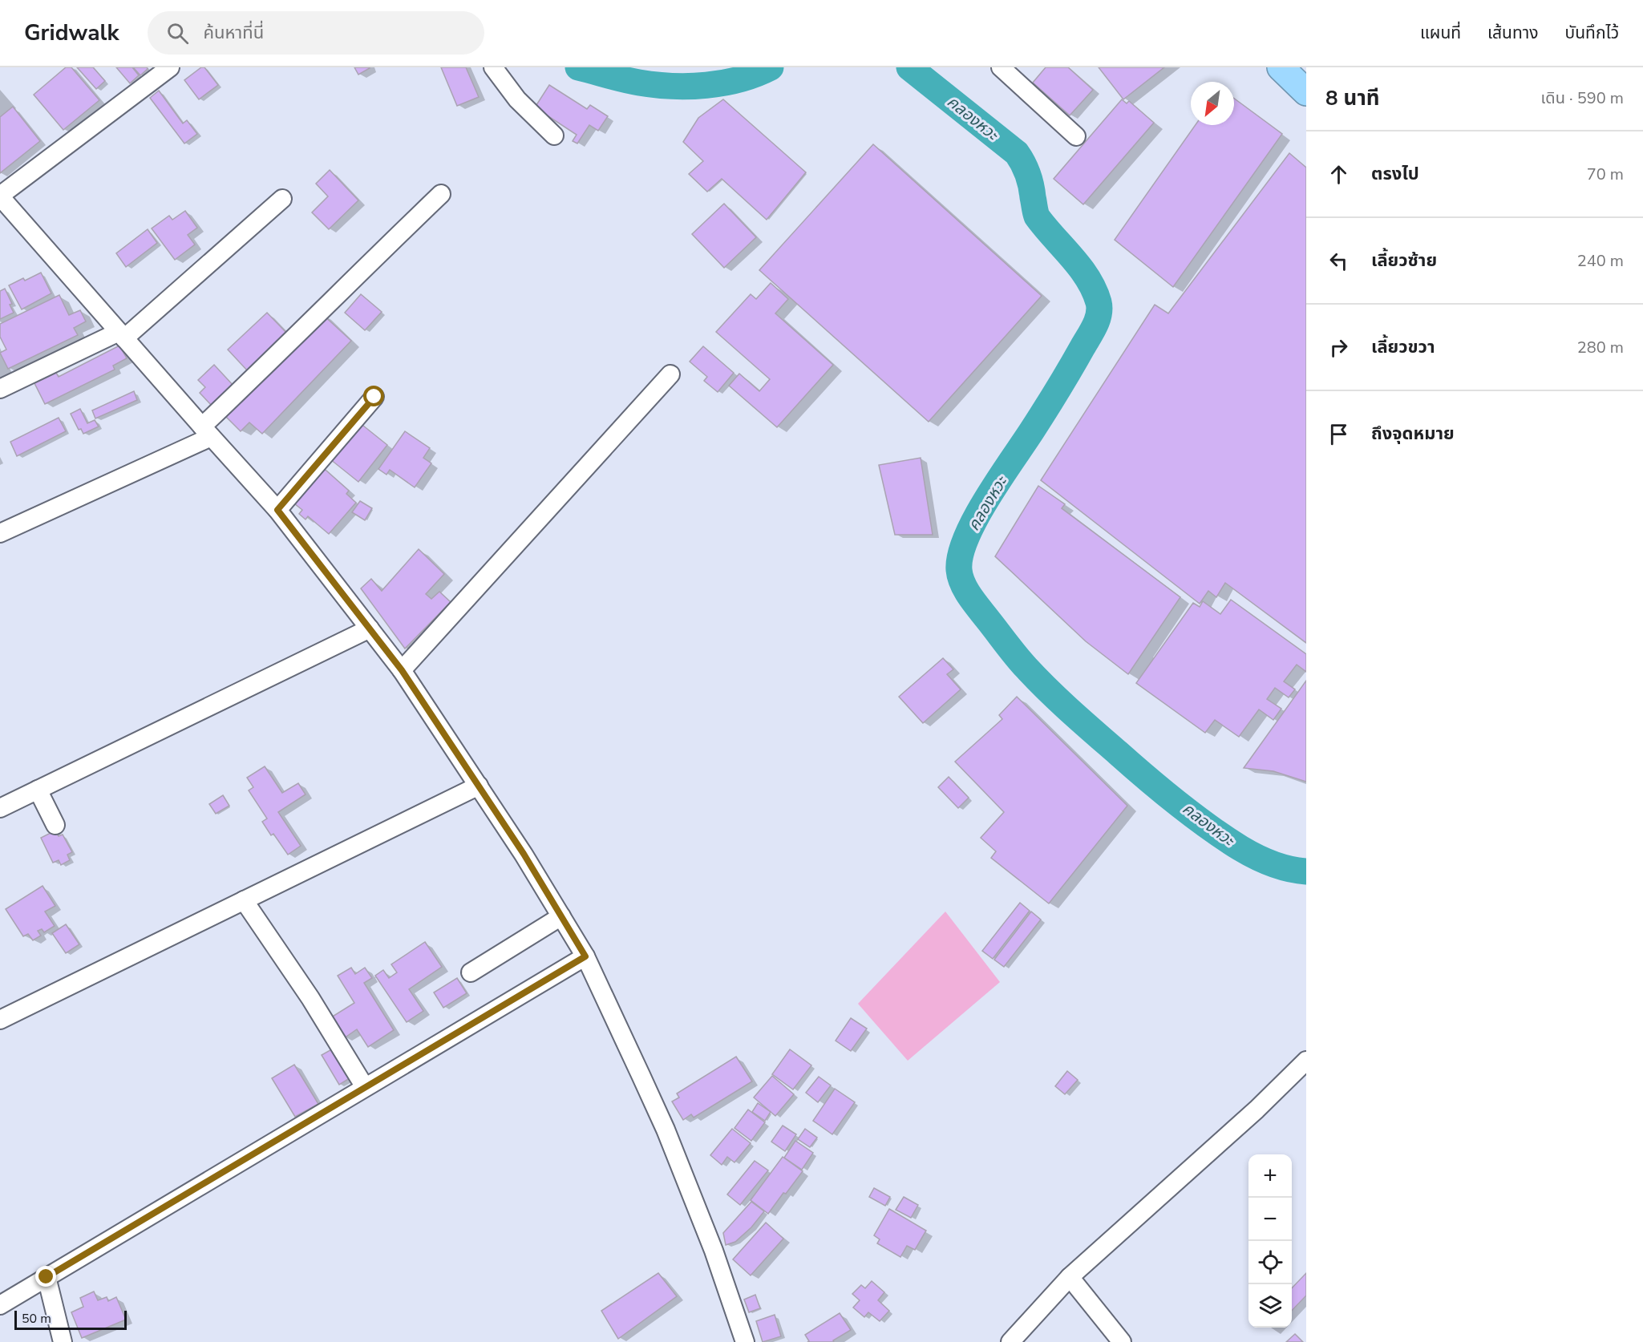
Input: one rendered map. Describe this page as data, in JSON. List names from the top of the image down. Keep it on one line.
{"water":["คลองหวะ"],"scale_bar":"50 m","north":"bottom left","page":{"header":"Gridwalk","search":"ค้นหาที่นี่","nav":["แผนที่","เส้นทาง","บันทึกไว้"],"heading":["8 นาที","เดิน · 590 m"],"list":[["ตรงไป","70 m"],["เลี้ยวซ้าย","240 m"],["เลี้ยวขวา","280 m"],"ถึงจุดหมาย"],"map_buttons":["+","−"],"scale":"50 m"}}
